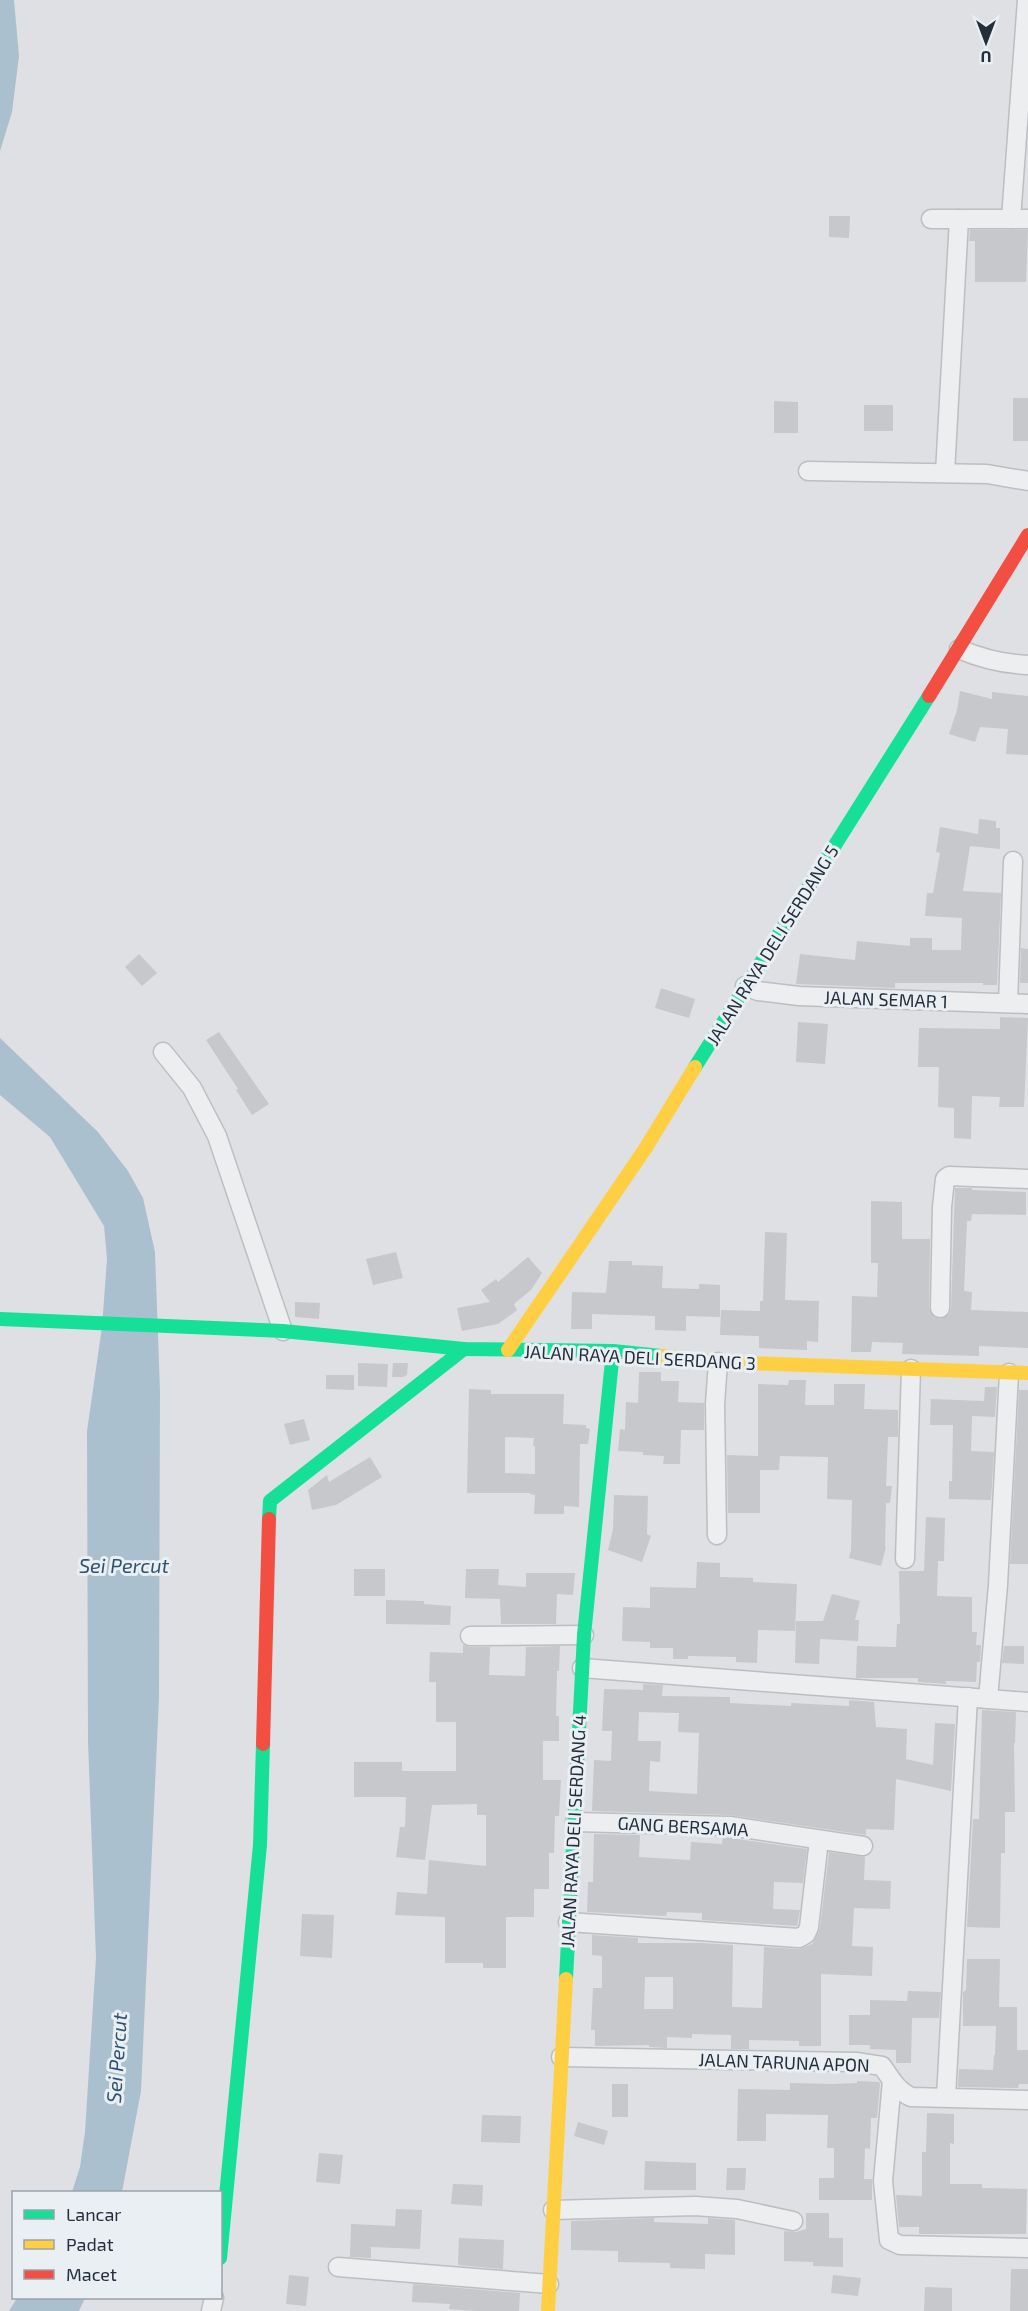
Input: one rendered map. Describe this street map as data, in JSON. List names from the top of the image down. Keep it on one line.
{"streets":{"street":["JALAN RAYA DELI SERDANG 5","JALAN SEMAR 1","JALAN RAYA DELI SERDANG 3","GANG BERSAMA","JALAN RAYA DELI SERDANG 4","JALAN TARUNA APON"]},"crossings":[["JALAN RAYA DELI SERDANG 5","JALAN SEMAR 1"],["JALAN RAYA DELI SERDANG 5","JALAN RAYA DELI SERDANG 3"],["JALAN RAYA DELI SERDANG 3","JALAN RAYA DELI SERDANG 4"],["GANG BERSAMA","JALAN RAYA DELI SERDANG 4"],["JALAN RAYA DELI SERDANG 4","JALAN TARUNA APON"]],"water":["Sei Percut"],"legend":["Lancar","Padat","Macet"],"north":"bottom"}
